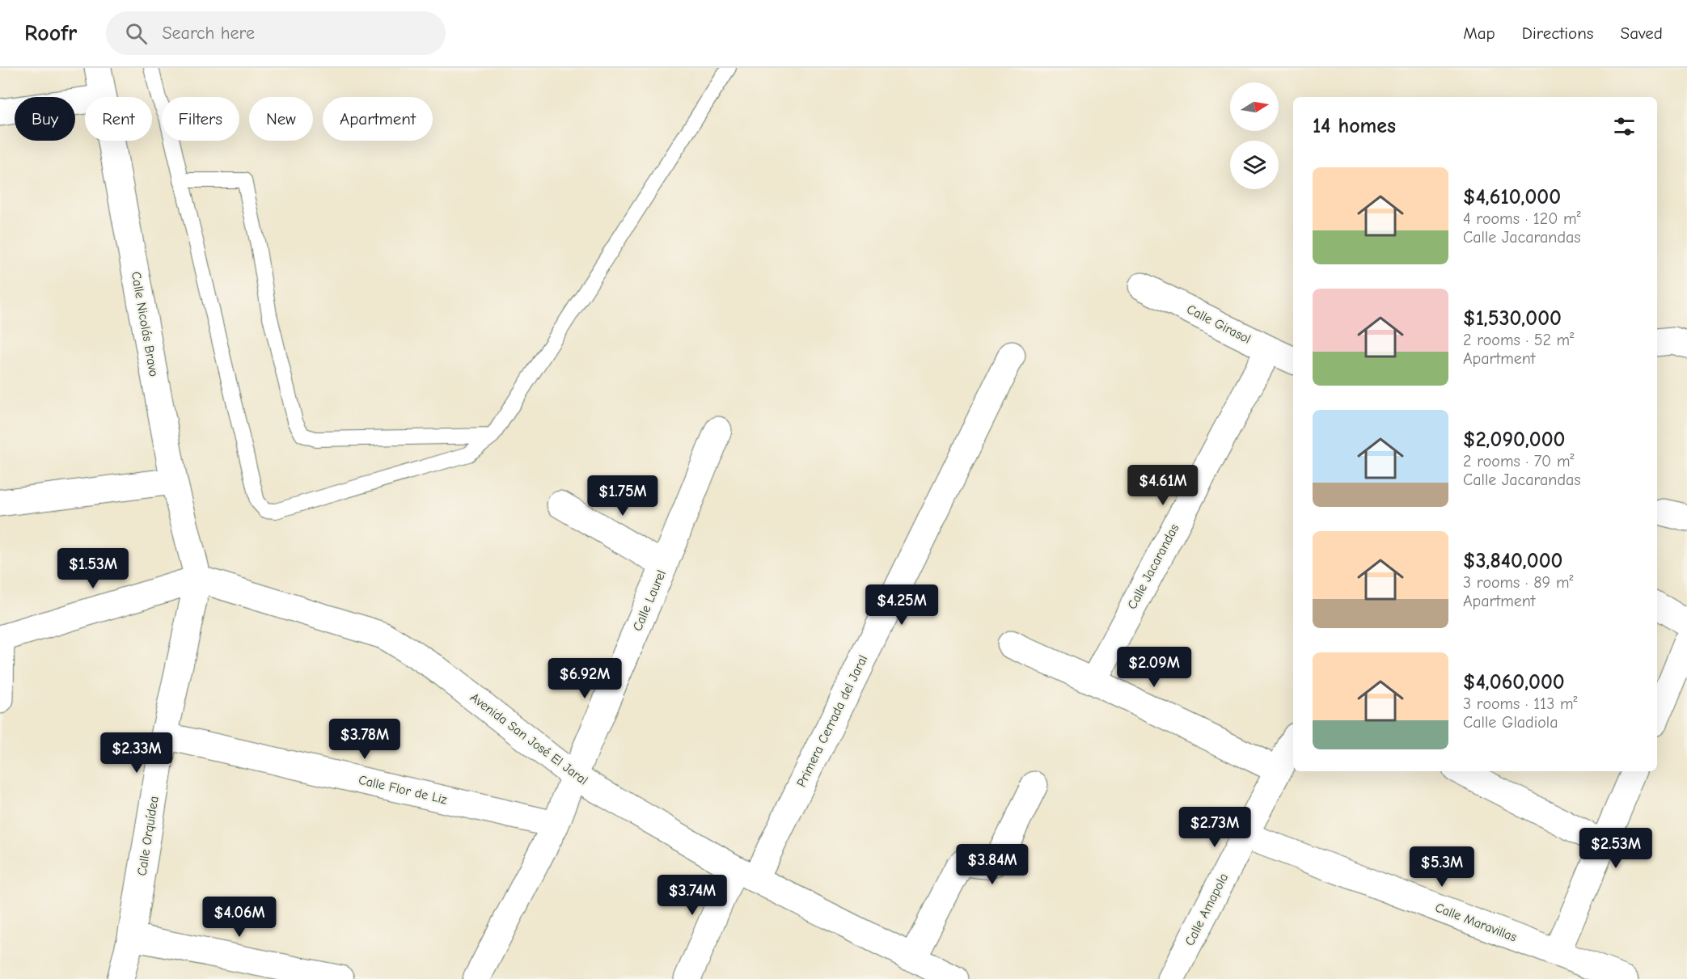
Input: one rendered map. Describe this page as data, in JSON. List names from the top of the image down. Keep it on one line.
{"streets":{"street":["Calle Nicolás Bravo","Calle Girasol","Calle Jacarandas","Calle Laurel","Primera Cerrada del Jaral","Avenida San José El Jaral","Calle Flor de Liz","Calle Orquídea","Calle Amapola","Calle Maravillas"]},"crossings":[["Calle Nicolás Bravo","Avenida San José El Jaral"],["Calle Nicolás Bravo","Calle Orquídea"],["Calle Girasol","Calle Jacarandas"],["Calle Laurel","Avenida San José El Jaral"],["Calle Laurel","Calle Flor de Liz"],["Primera Cerrada del Jaral","Avenida San José El Jaral"],["Avenida San José El Jaral","Calle Orquídea"],["Calle Flor de Liz","Calle Orquídea"],["Calle Amapola","Calle Maravillas"]],"north":"right","page":{"header":"Roofr","search":"Search here","nav":["Map","Directions","Saved"],"chip":["Buy","Rent","Filters","New","Apartment"],"heading":"14 homes","list":[{"name":"$4,610,000","note":"4 rooms · 120 m² · Calle Jacarandas"},{"name":"$1,530,000","note":"2 rooms · 52 m² · Apartment"},{"name":"$2,090,000","note":"2 rooms · 70 m² · Calle Jacarandas"},{"name":"$3,840,000","note":"3 rooms · 89 m² · Apartment"},{"name":"$4,060,000","note":"3 rooms · 113 m² · Calle Gladiola"}],"price":["$4.61M","$1.75M","$1.53M","$4.25M","$2.09M","$6.92M","$3.78M","$2.33M","$2.73M","$2.53M","$3.84M","$5.3M","$3.74M","$4.06M"]}}
